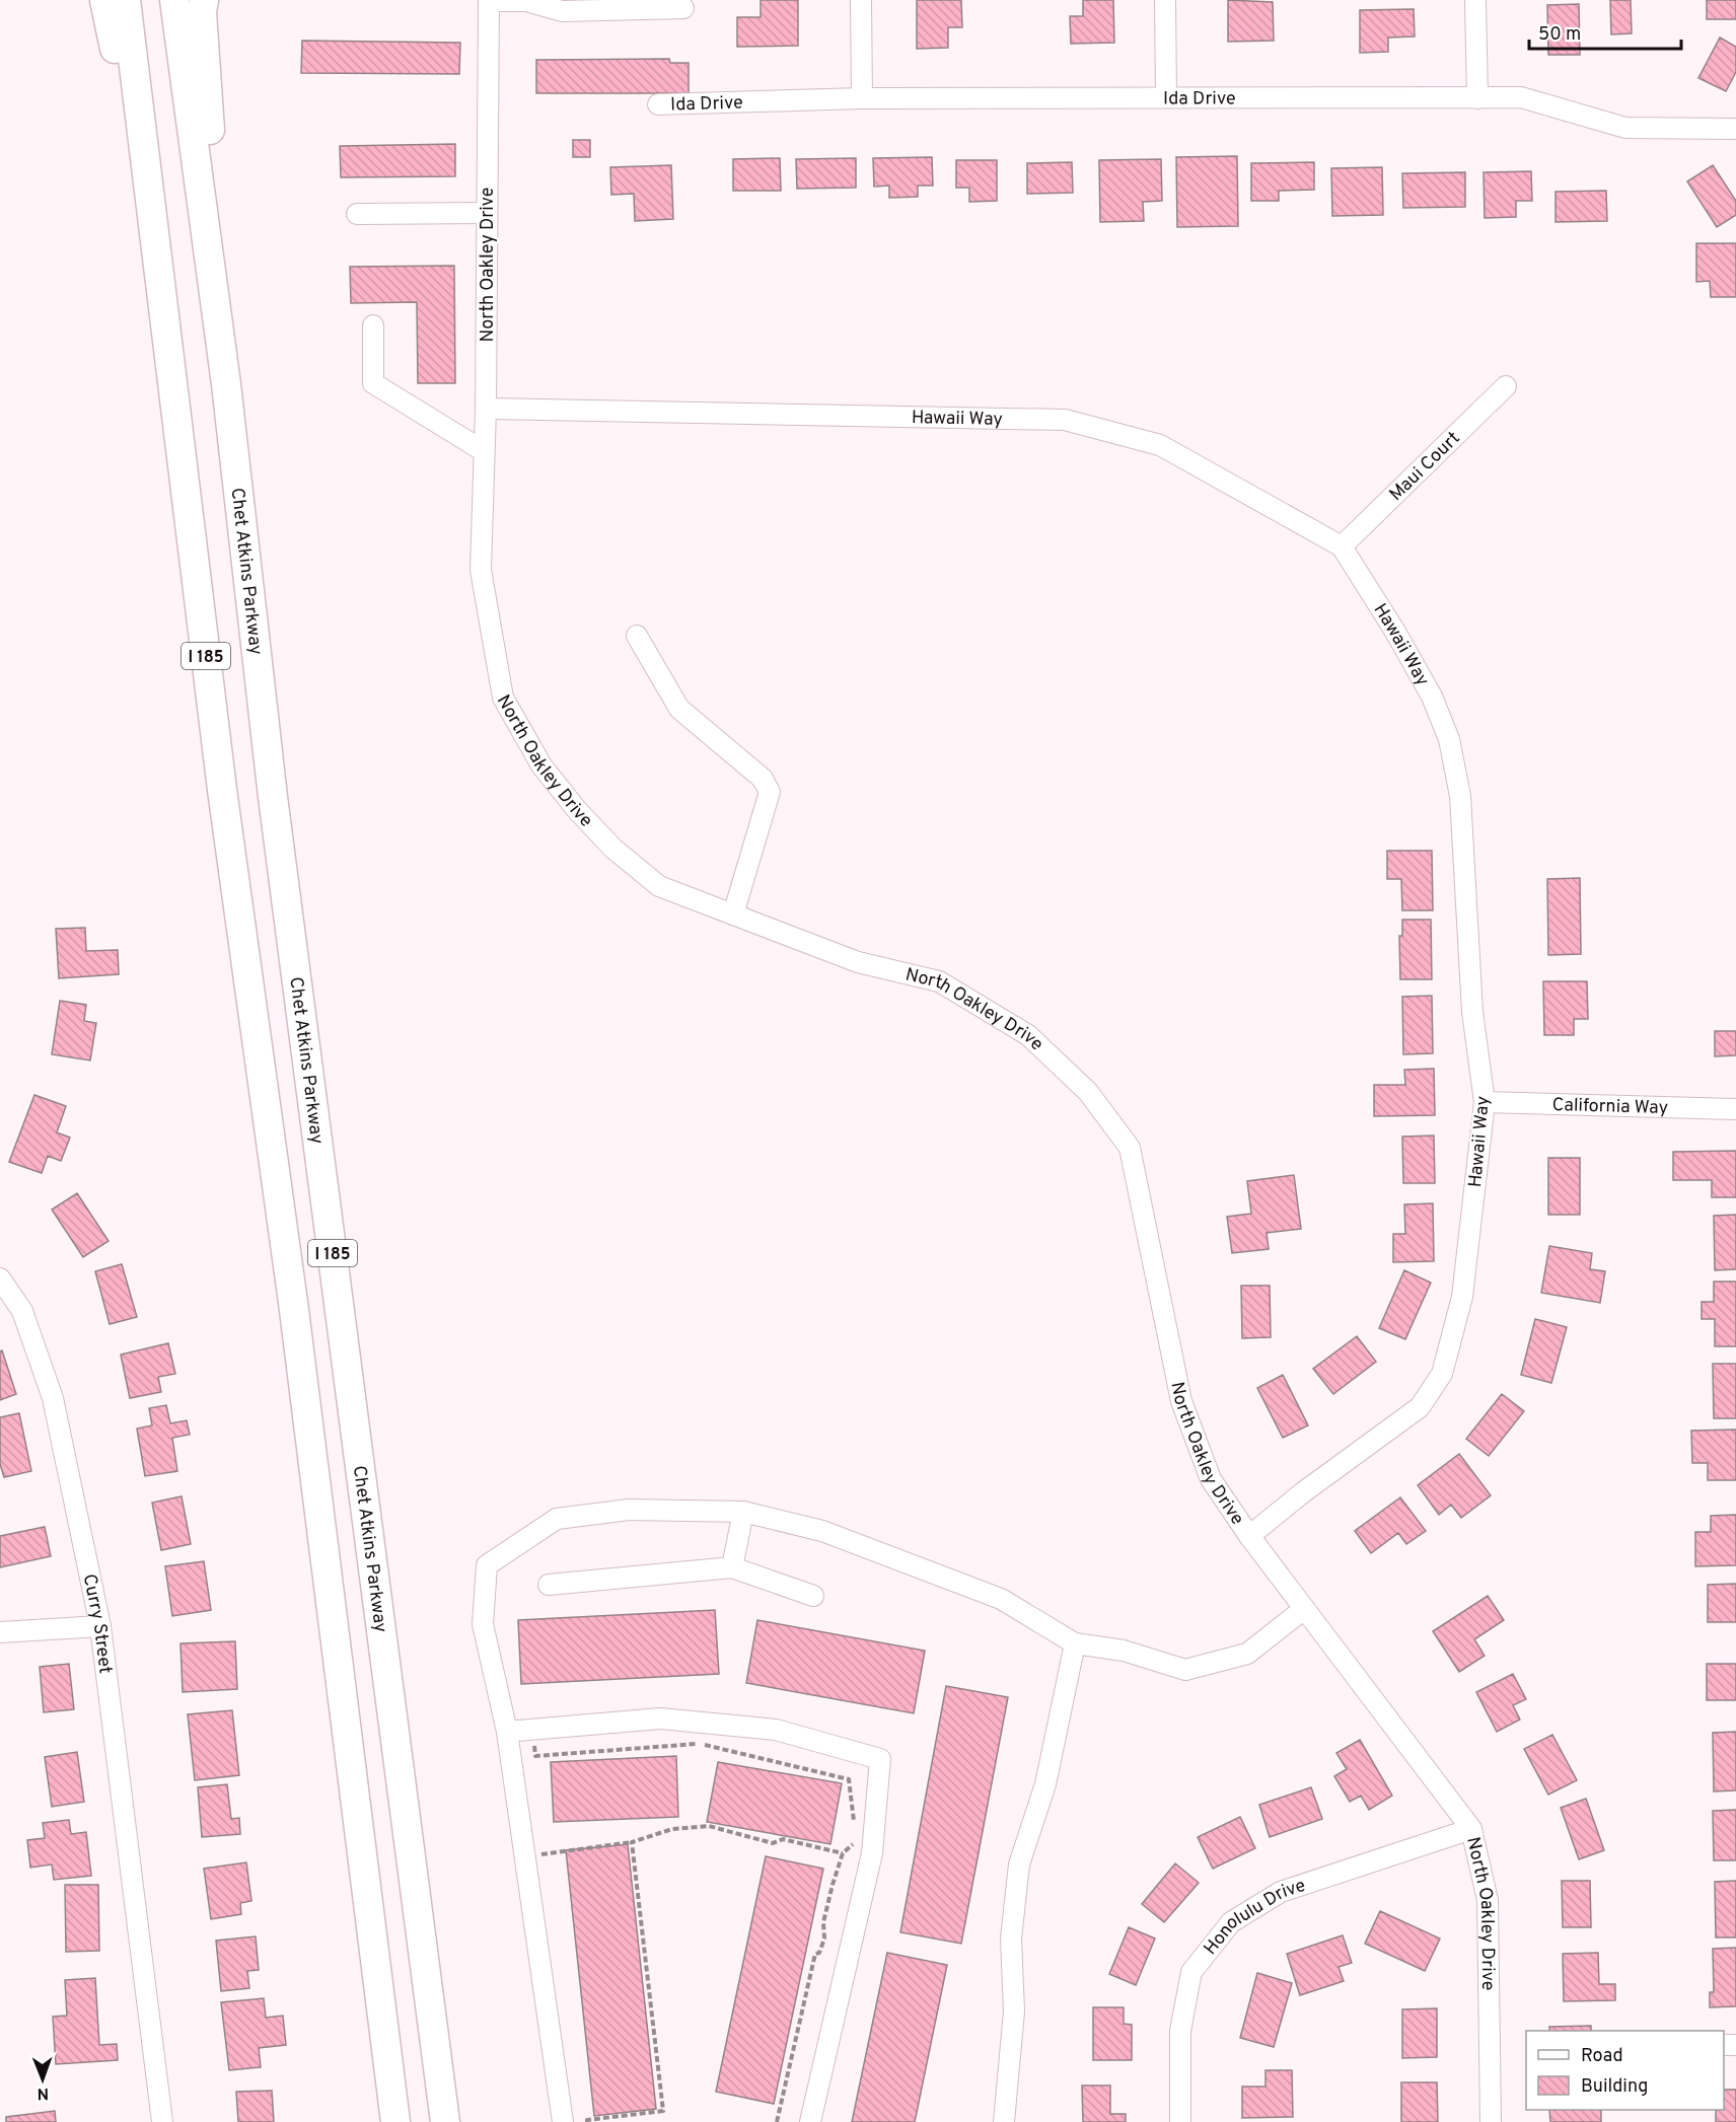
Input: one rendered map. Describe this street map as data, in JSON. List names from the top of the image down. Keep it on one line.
{"streets":{"highway":["Chet Atkins Parkway","I 185"],"street":["Ida Drive","North Oakley Drive","Hawaii Way","Maui Court","California Way","Curry Street","Honolulu Drive"]},"crossings":[["North Oakley Drive","Hawaii Way"],["North Oakley Drive","Honolulu Drive"],["Hawaii Way","Maui Court"],["Hawaii Way","California Way"]],"legend":["Road","Building"],"scale_bar":"50 m","north":"bottom"}
